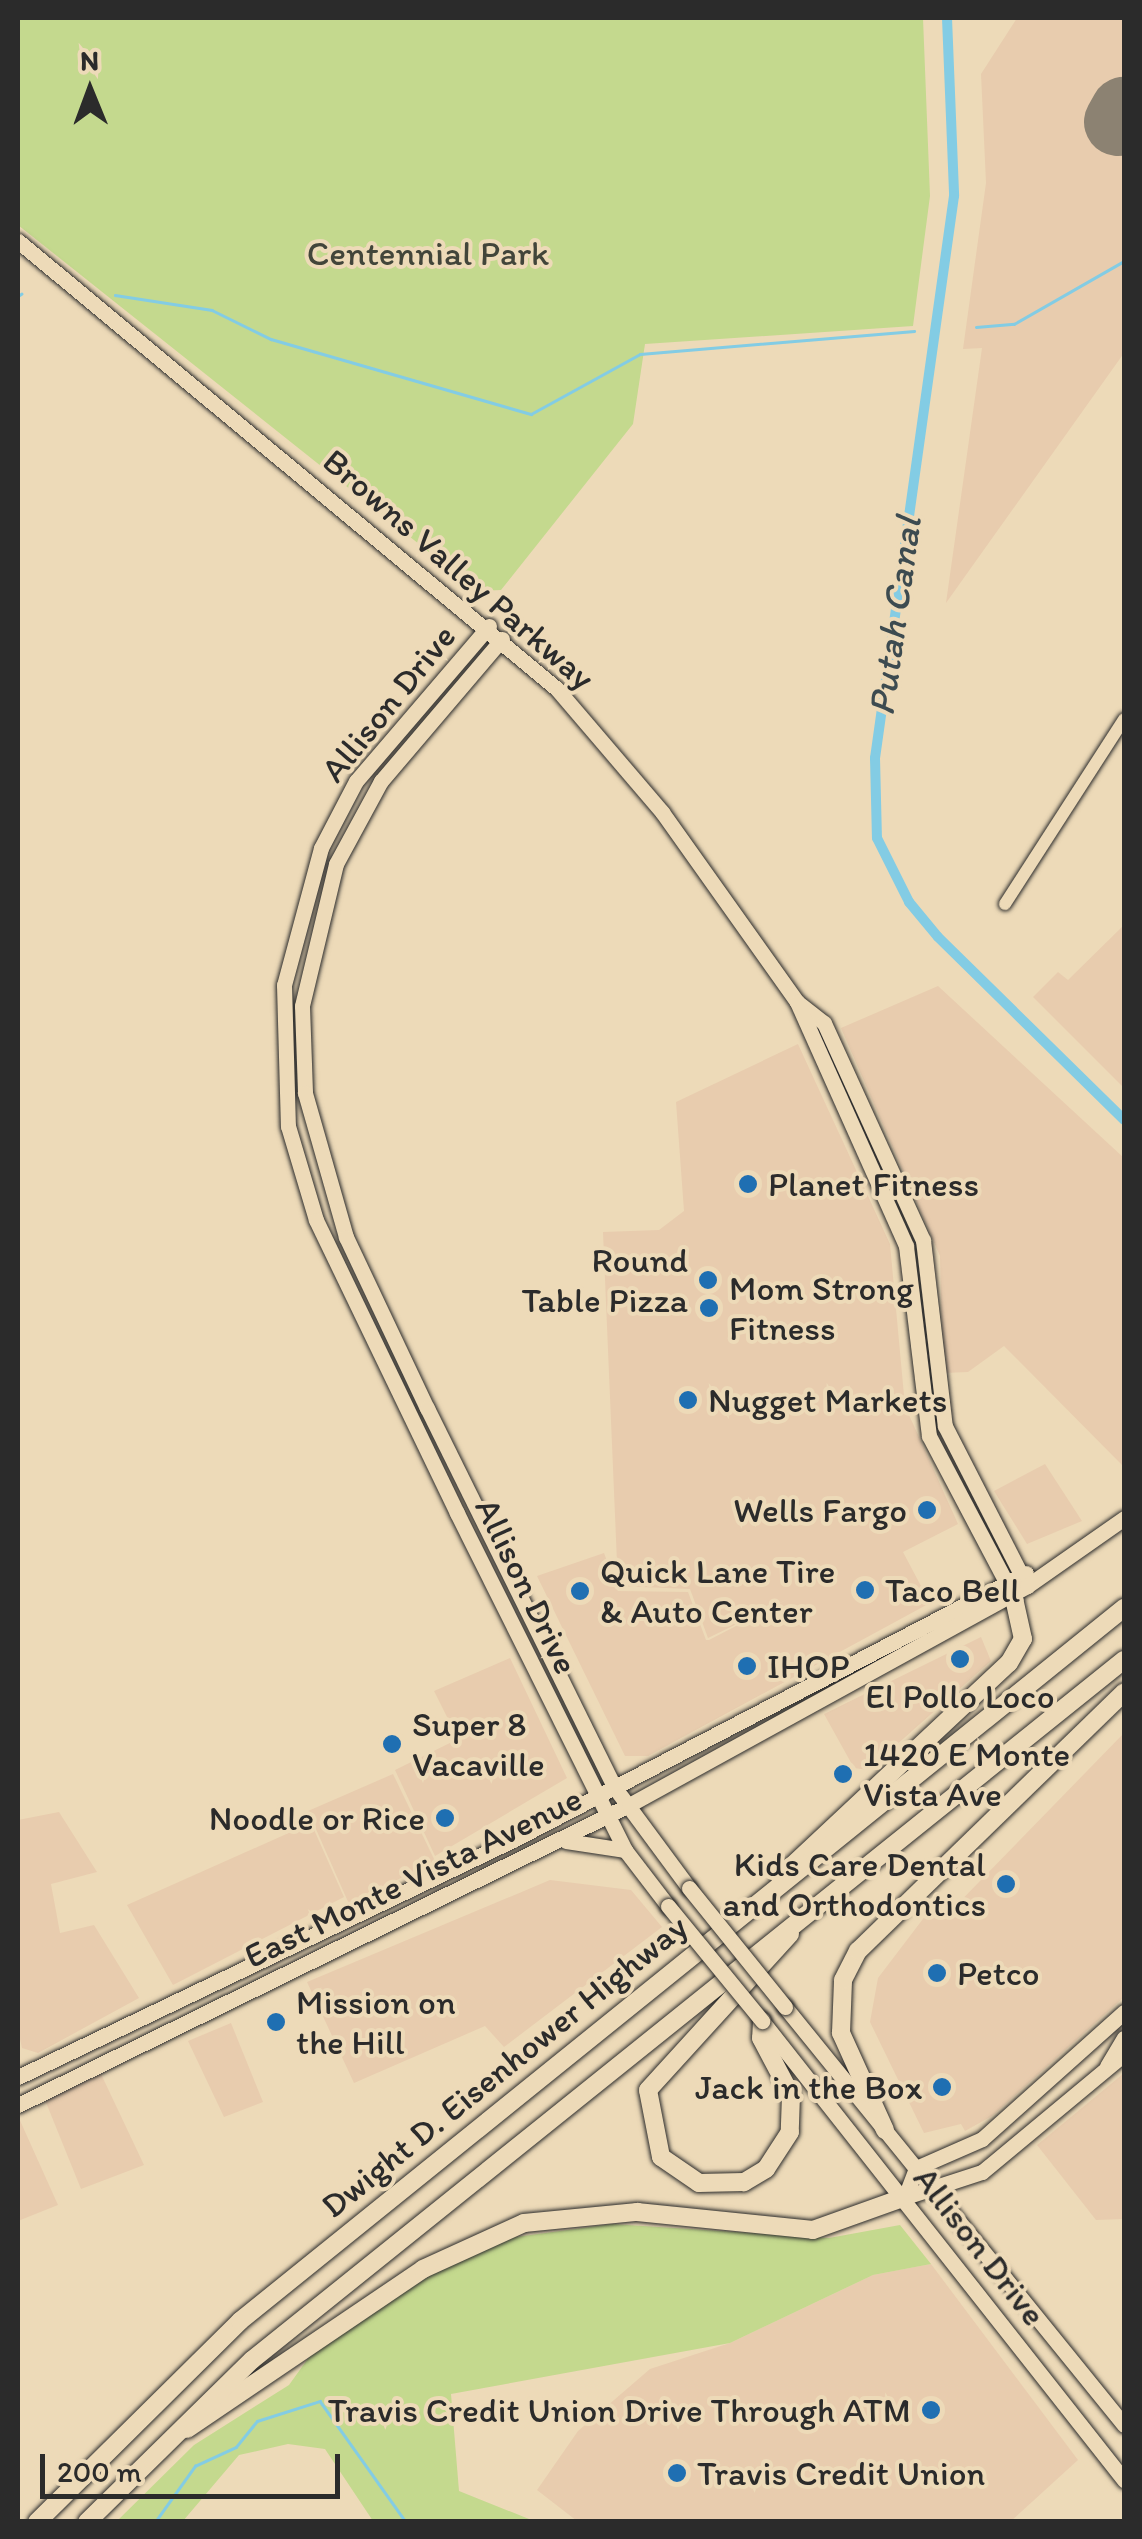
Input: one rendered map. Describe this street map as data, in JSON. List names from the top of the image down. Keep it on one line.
{"streets":{"highway":["Dwight D. Eisenhower Highway"],"main road":["Browns Valley Parkway","Allison Drive","East Monte Vista Avenue"]},"crossings":[["Browns Valley Parkway","Allison Drive"],["Browns Valley Parkway","East Monte Vista Avenue"],["Allison Drive","East Monte Vista Avenue"]],"water":["Putah Canal"],"parks":["Centennial Park"],"places":["Planet Fitness","Round Table Pizza","Mom Strong Fitness","Nugget Markets","Wells Fargo","Taco Bell","Quick Lane Tire & Auto Center","El Pollo Loco","IHOP","Super 8 Vacaville","1420 E Monte Vista Ave","Noodle or Rice","Kids Care Dental and Orthodontics","Petco","Mission on the Hill","Jack in the Box","Travis Credit Union Drive Through ATM","Travis Credit Union"],"scale_bar":"200 m","north":"top"}
